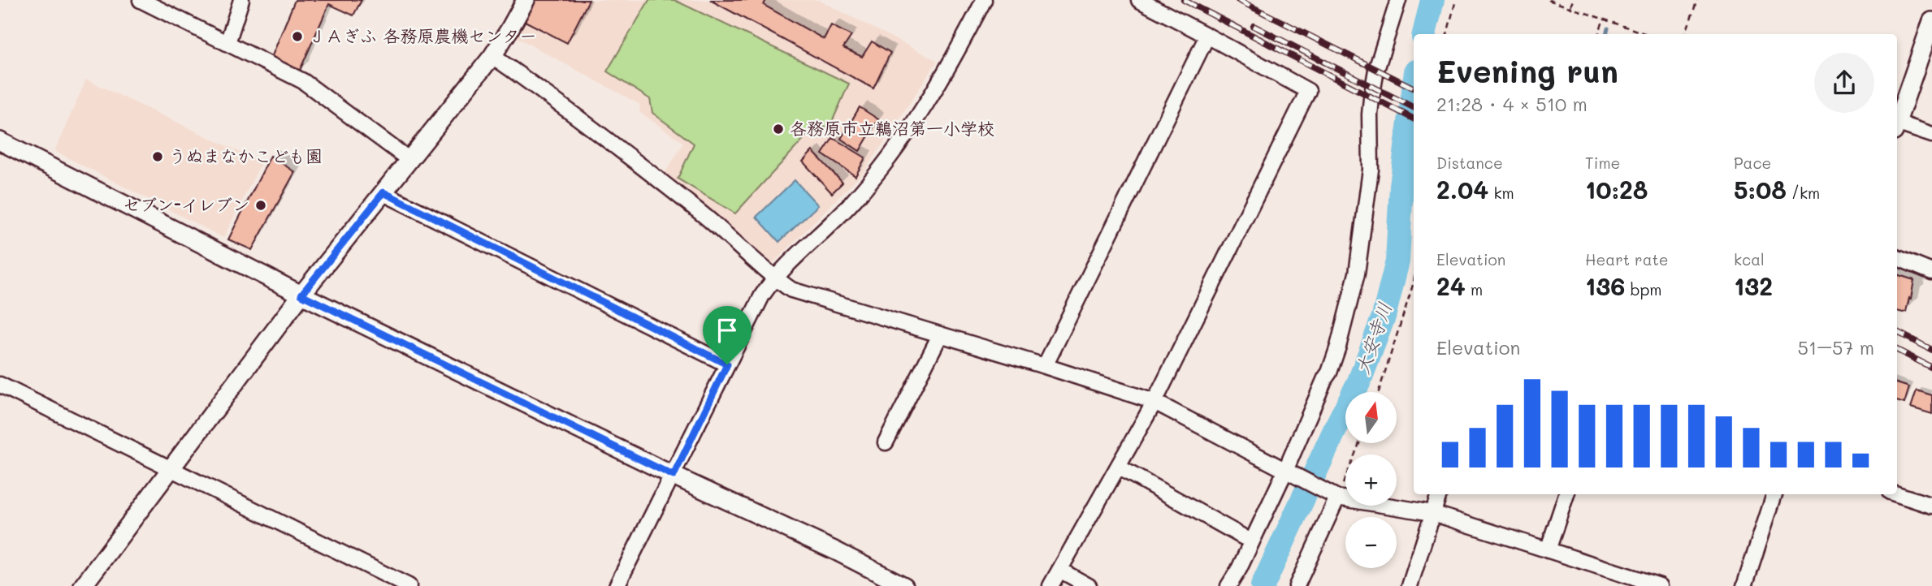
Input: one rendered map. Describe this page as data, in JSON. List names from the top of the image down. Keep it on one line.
{"water":["大安寺川"],"places":["ＪＡぎふ 各務原農機センター","各務原市立鵜沼第一小学校","うぬまなかこども園","セブン-イレブン"],"north":"top","page":{"heading":["Evening run","21:28 · 4 × 510 m"],"stats":[["Distance","2.04 km"],["Time","10:28"],["Pace","5:08 /km"],["Elevation","24 m"],["Heart rate","136 bpm"],["kcal","132"]],"chart":["Elevation","51–57 m"],"map_buttons":["+","−"]}}
